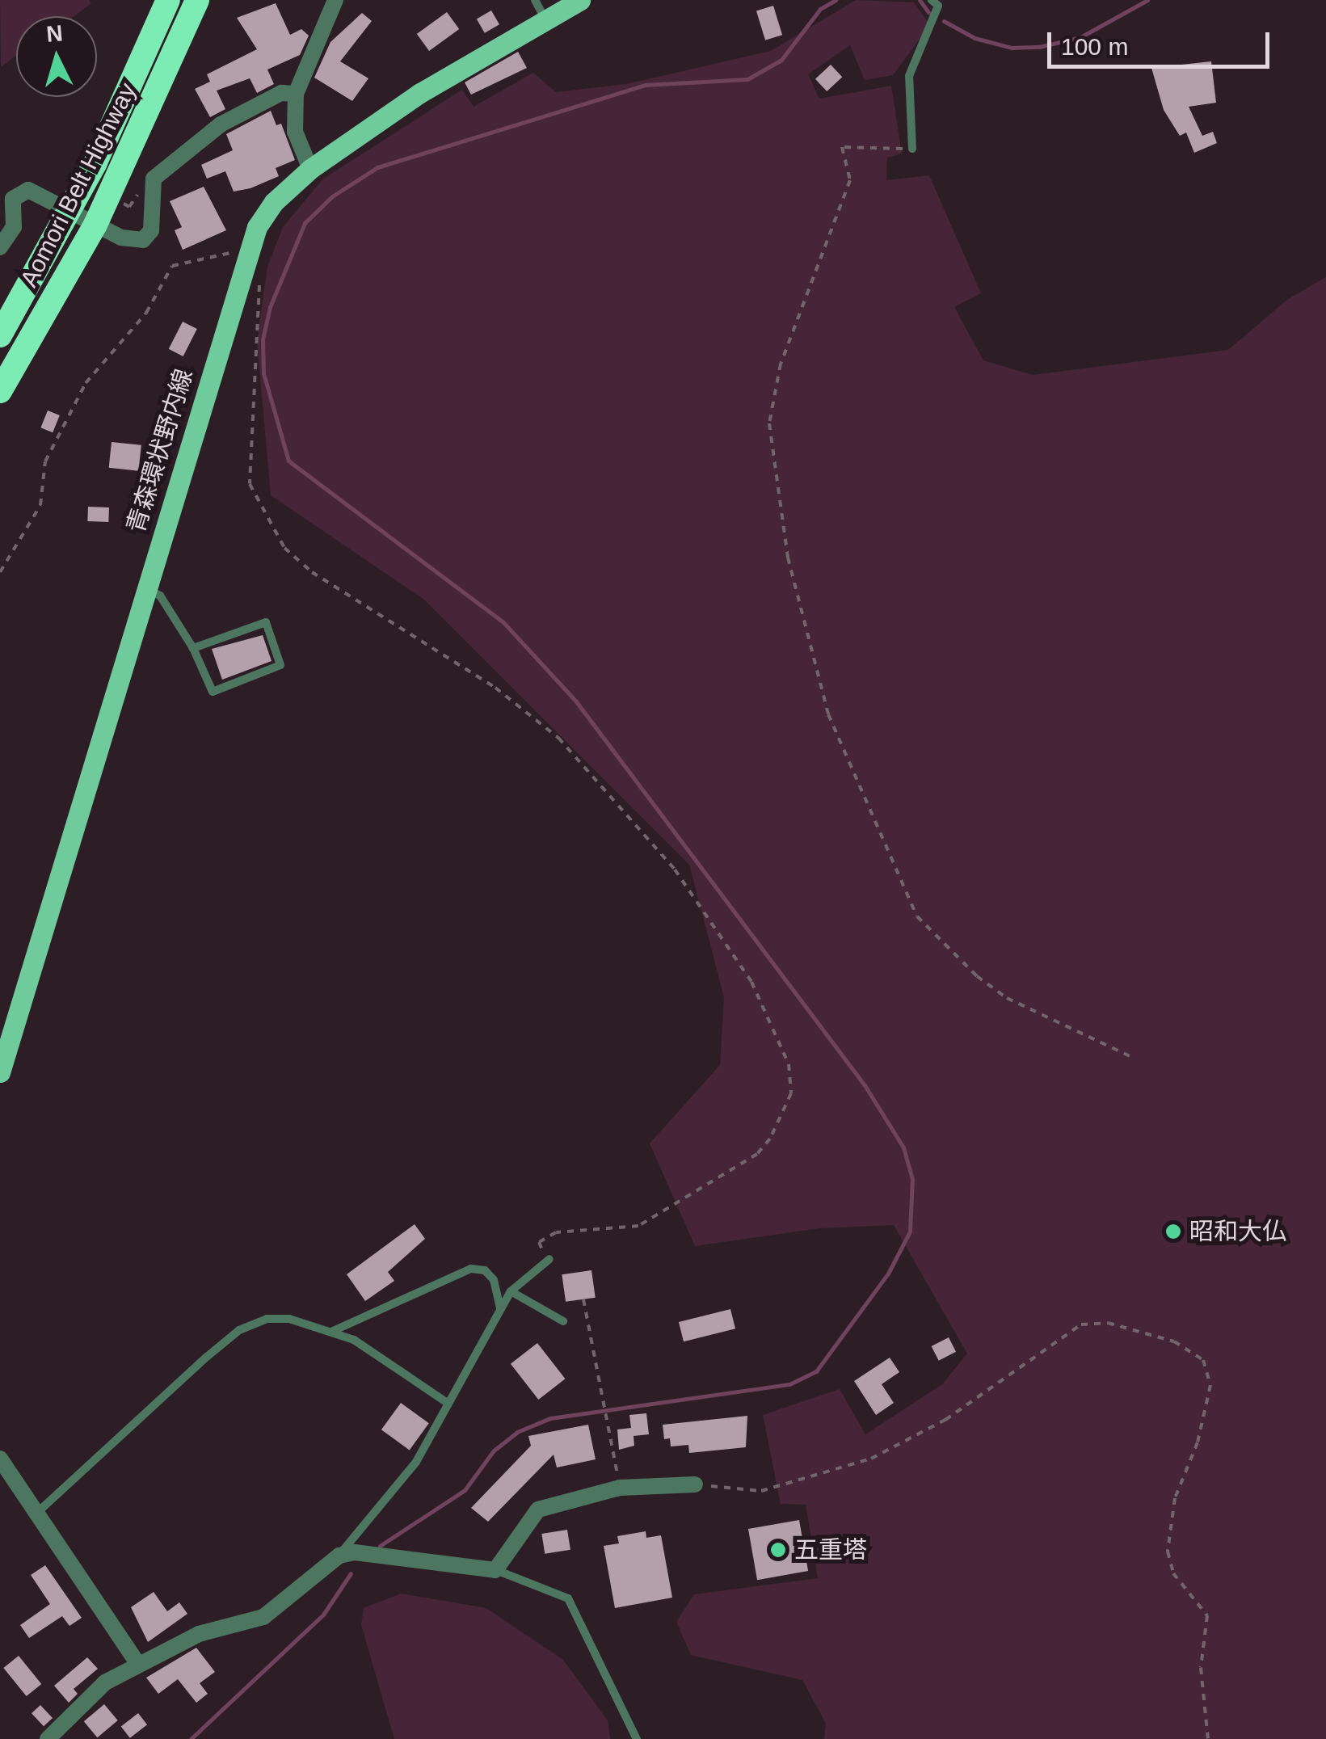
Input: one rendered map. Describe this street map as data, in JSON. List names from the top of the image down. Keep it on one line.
{"streets":{"highway":["Aomori Belt Highway"],"main road":["青森環状野内線"]},"places":["昭和大仏","五重塔"],"scale_bar":"100 m","north":"top"}
